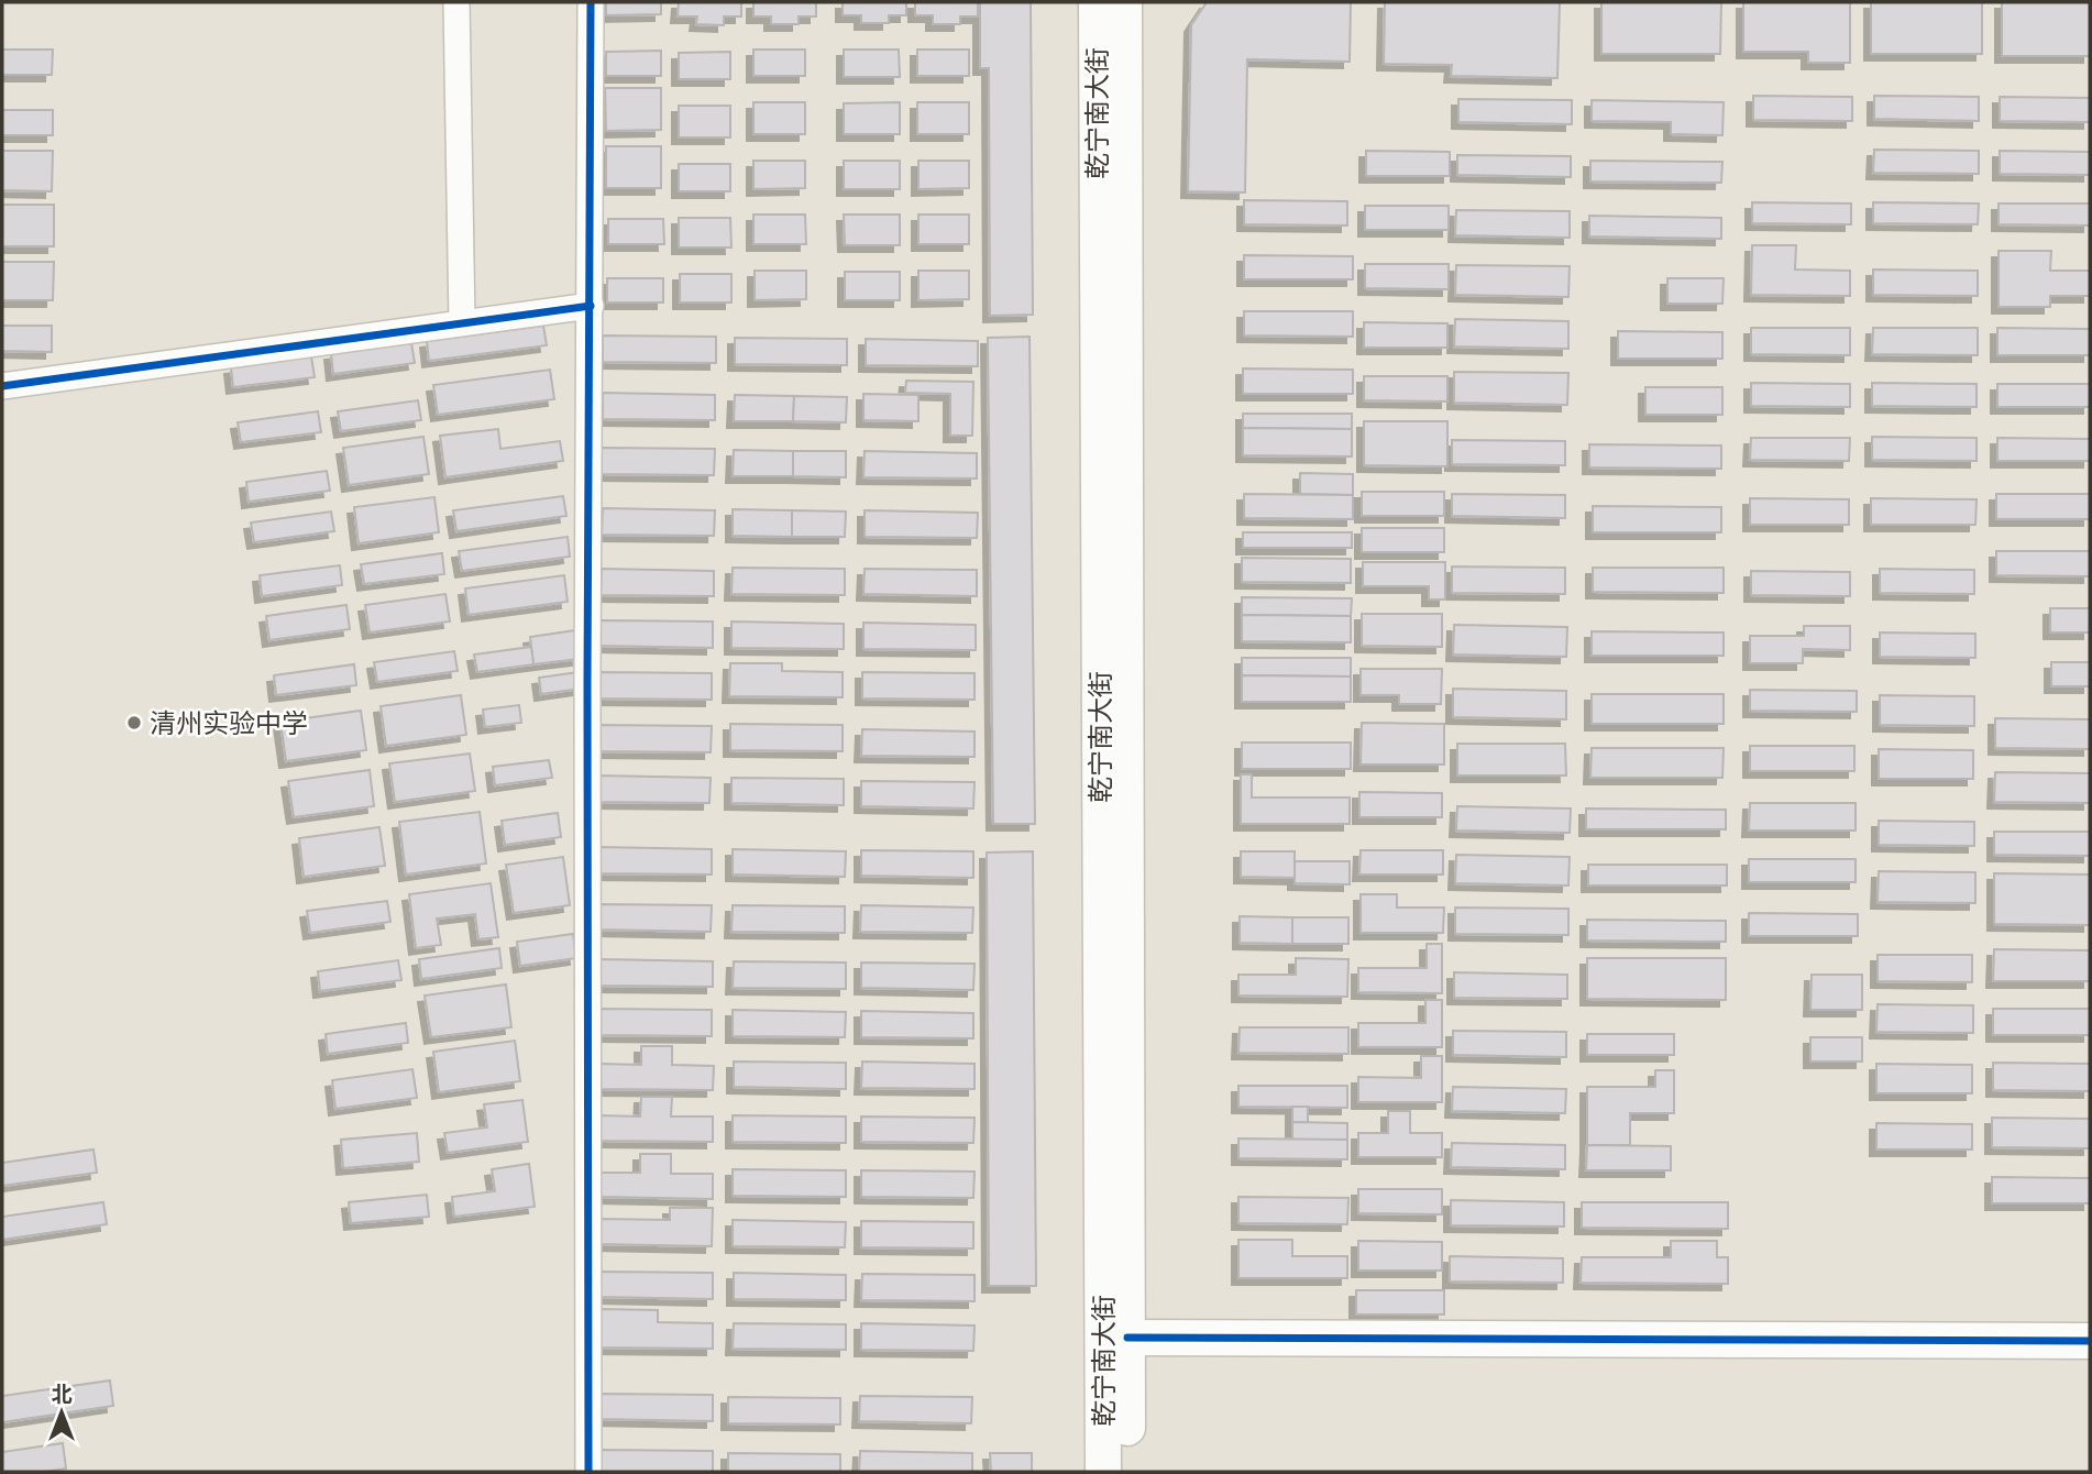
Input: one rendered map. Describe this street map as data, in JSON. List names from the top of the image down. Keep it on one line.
{"streets":{"main road":["乾宁南大街"]},"places":["清州实验中学"],"north":"top"}
